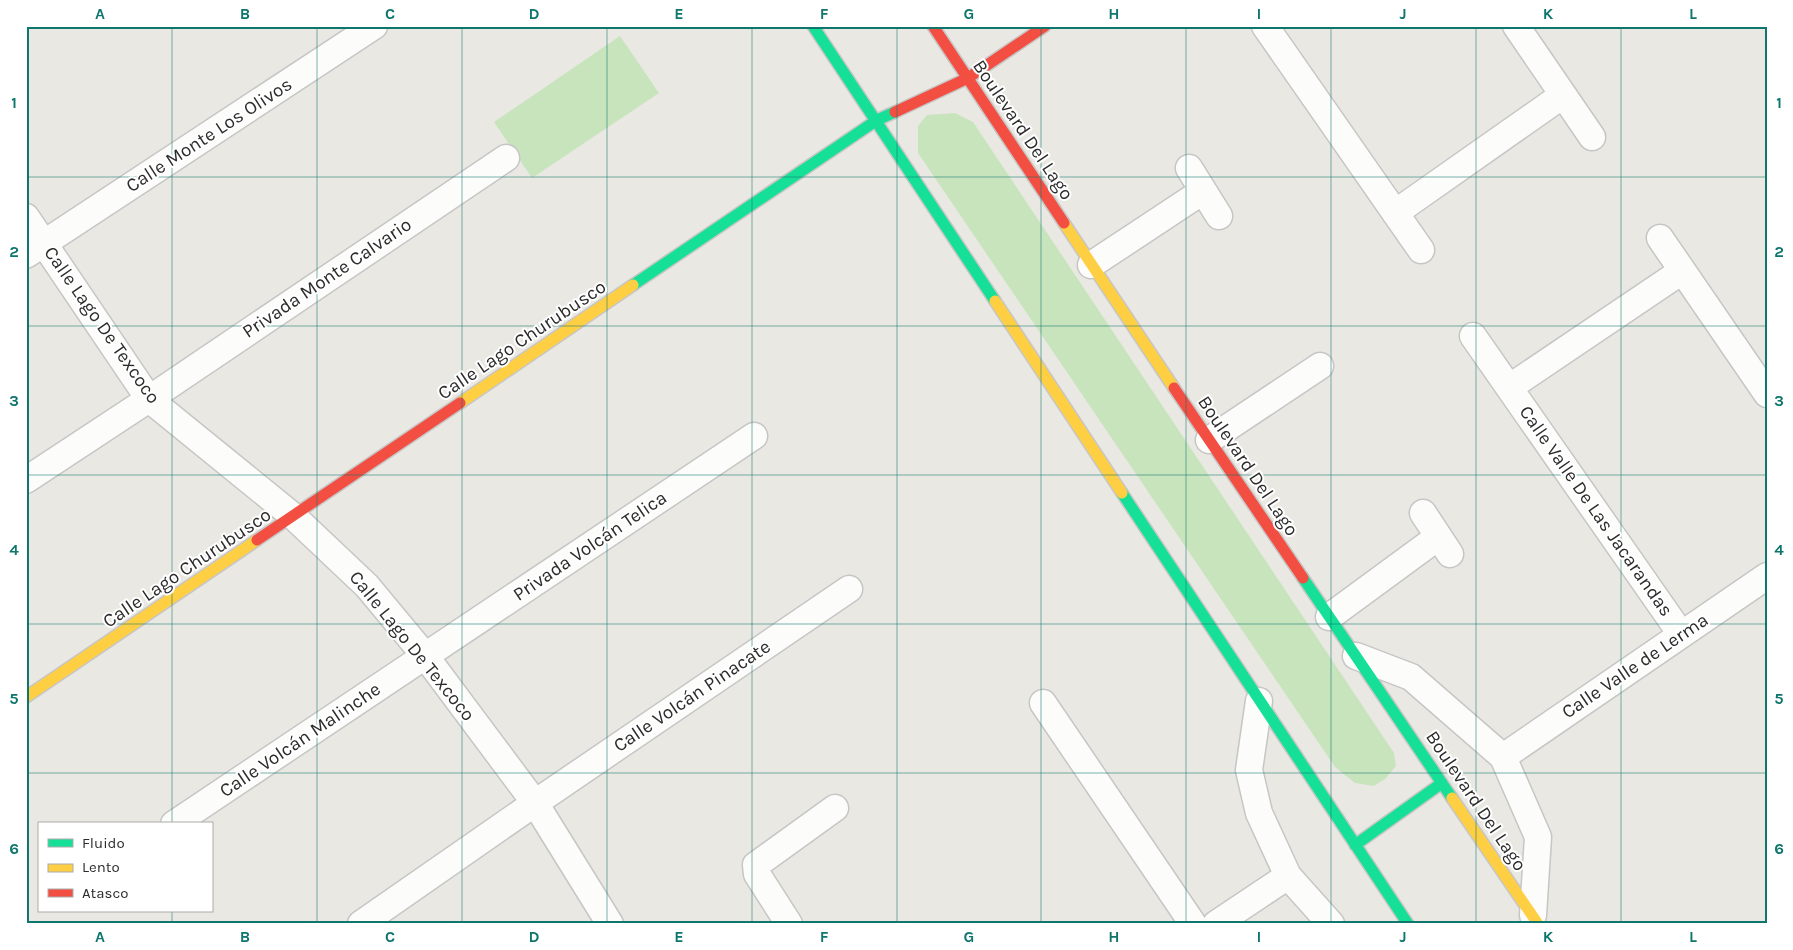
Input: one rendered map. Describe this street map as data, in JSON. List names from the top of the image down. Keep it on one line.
{"streets":{"street":["Boulevard Del Lago","Calle Monte Los Olivos","Privada Monte Calvario","Calle Lago De Texcoco","Calle Lago Churubusco","Calle Valle De Las Jacarandas","Privada Volcán Telica","Calle Valle de Lerma","Calle Volcán Pinacate","Calle Volcán Malinche"]},"crossings":[["Boulevard Del Lago","Calle Lago Churubusco"],["Calle Monte Los Olivos","Calle Lago De Texcoco"],["Privada Monte Calvario","Calle Lago De Texcoco"],["Calle Lago De Texcoco","Calle Lago Churubusco"],["Calle Lago De Texcoco","Privada Volcán Telica"],["Calle Lago De Texcoco","Calle Volcán Pinacate"],["Calle Lago De Texcoco","Calle Volcán Malinche"],["Calle Valle De Las Jacarandas","Calle Valle de Lerma"],["Privada Volcán Telica","Calle Volcán Malinche"]],"legend":["Fluido","Lento","Atasco"],"grid":{"columns":["A","B","C","D","E","F","G","H","I","J","K","L"],"rows":["1","2","3","4","5","6"]}}
